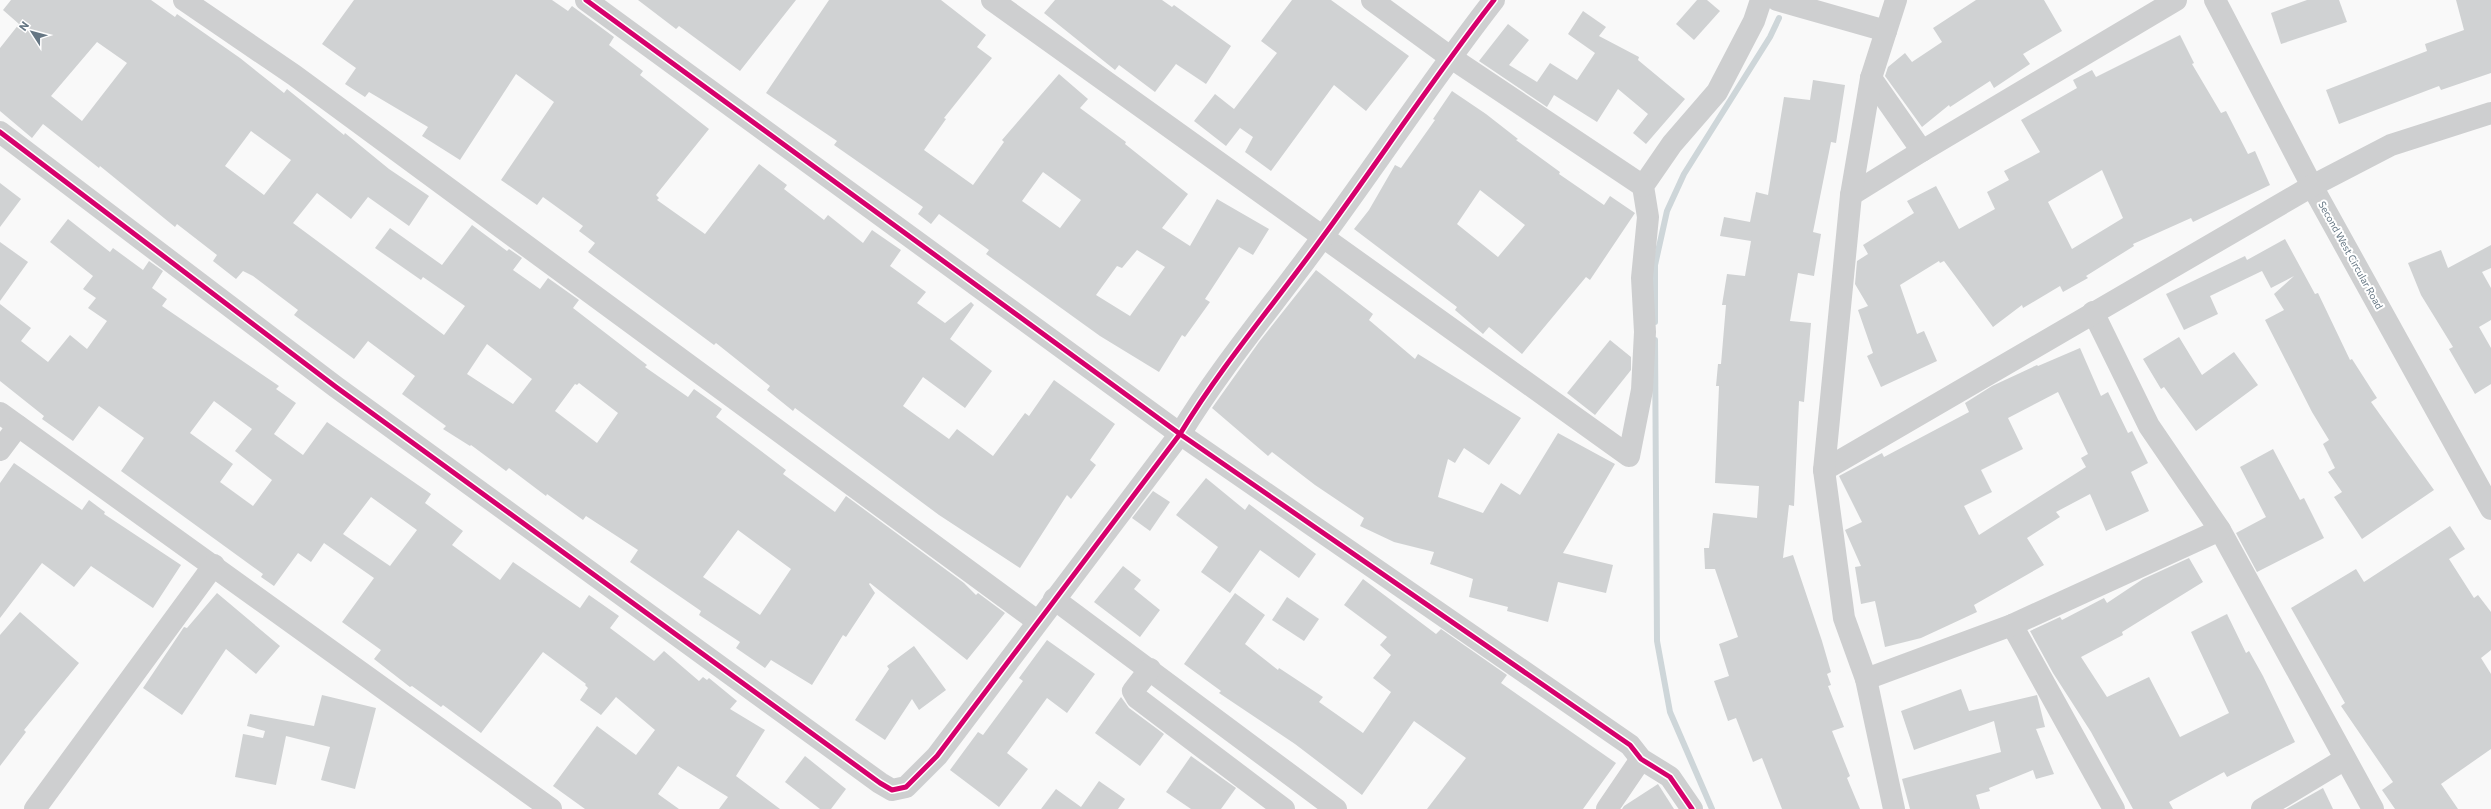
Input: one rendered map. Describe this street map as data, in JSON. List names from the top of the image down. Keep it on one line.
{"streets":{"street":["Second West Circular Road"]},"north":"top left"}
